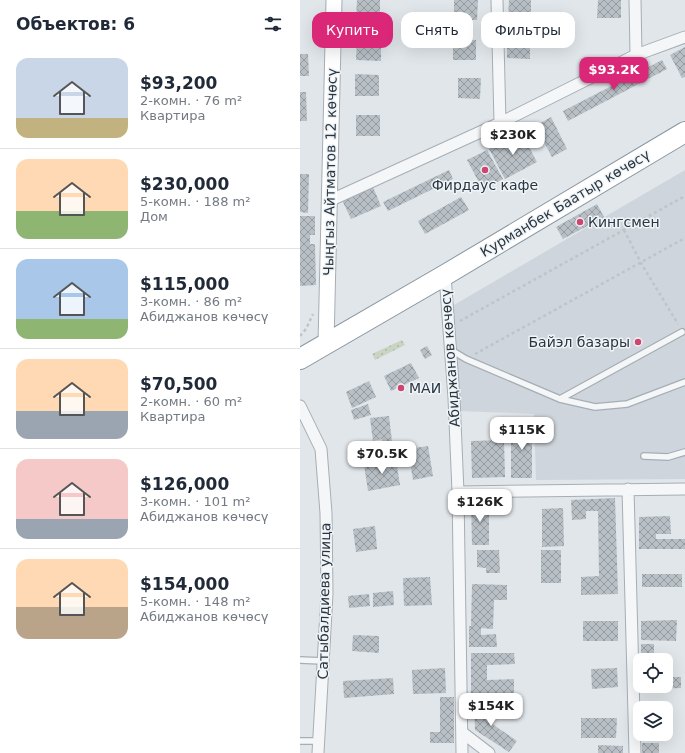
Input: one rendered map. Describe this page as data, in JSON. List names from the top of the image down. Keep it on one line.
{"streets":{"highway":["Курманбек Баатыр көчөсү"],"main road":["Чыңгыз Айтматов 12 көчөсү"],"street":["Абиджанов көчөсү","Сатыбалдиева улица"]},"crossings":[["Чыңгыз Айтматов 12 көчөсү","Курманбек Баатыр көчөсү"],["Курманбек Баатыр көчөсү","Абиджанов көчөсү"]],"places":["Фирдаус кафе","Кингсмен","Байэл базары","МАИ"],"page":{"heading":"Объектов: 6","chip":["Купить","Снять","Фильтры"],"list":[{"name":"$93,200","note":"2-комн. · 76 m² · Квартира"},{"name":"$230,000","note":"5-комн. · 188 m² · Дом"},{"name":"$115,000","note":"3-комн. · 86 m² · Абиджанов көчөсү"},{"name":"$70,500","note":"2-комн. · 60 m² · Квартира"},{"name":"$126,000","note":"3-комн. · 101 m² · Абиджанов көчөсү"},{"name":"$154,000","note":"5-комн. · 148 m² · Абиджанов көчөсү"}],"price":["$93.2K","$230K","$115K","$70.5K","$126K","$154K"]}}
